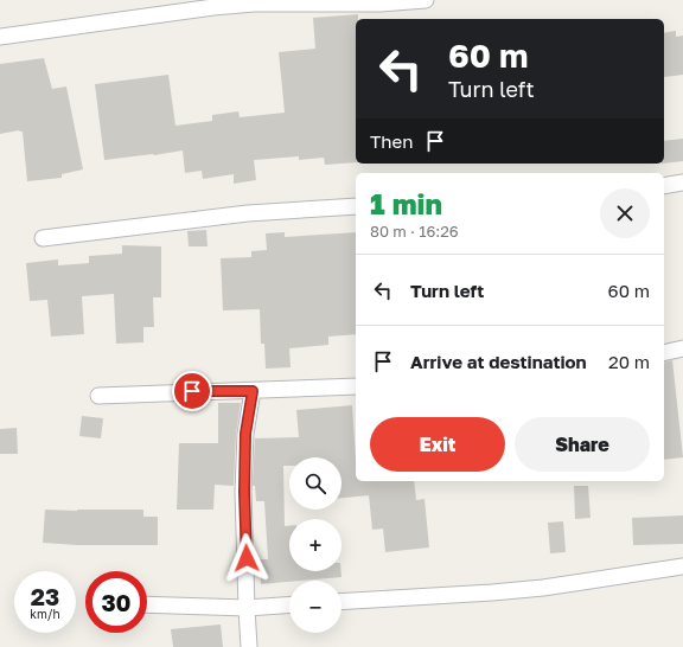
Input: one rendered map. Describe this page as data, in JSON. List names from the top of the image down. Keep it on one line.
{"page":{"turn":["60 m","Turn left"],"then":"Then","heading":["1 min","80 m · 16:26"],"list":[{"name":"Turn left","value":"60 m"},{"name":"Arrive at destination","value":"20 m"}],"buttons":["Exit","Share"],"map_buttons":["+","−"],"speed":"23 km/h","limit":"30"}}
